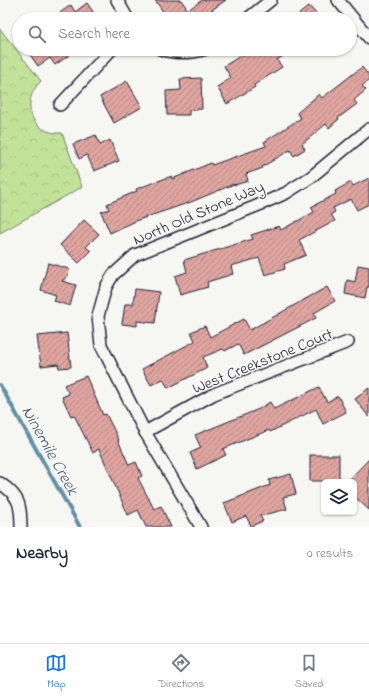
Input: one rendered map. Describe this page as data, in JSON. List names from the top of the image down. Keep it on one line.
{"streets":{"street":["North Old Stone Way","West Creekstone Court"]},"crossings":[["North Old Stone Way","West Creekstone Court"]],"water":["Ninemile Creek"],"page":{"search":"Search here","heading":["Nearby","0 results"],"nav":["Map","Directions","Saved"]}}
